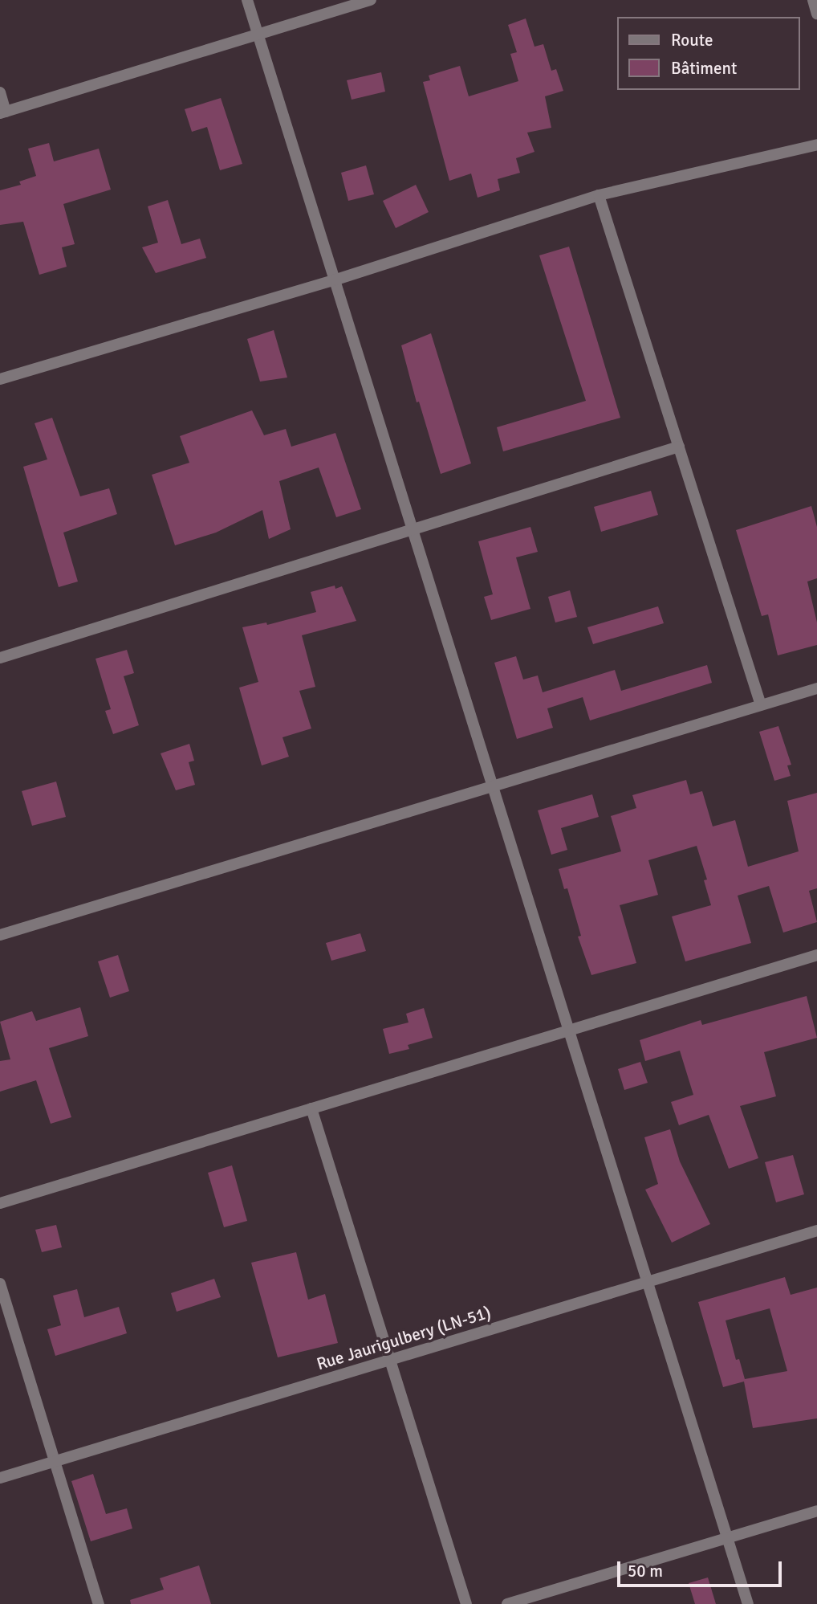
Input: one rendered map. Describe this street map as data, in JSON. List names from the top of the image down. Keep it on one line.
{"streets":{"street":["Rue Jaurigulbery (LN-51)"]},"legend":["Route","Bâtiment"],"scale_bar":"50 m"}
